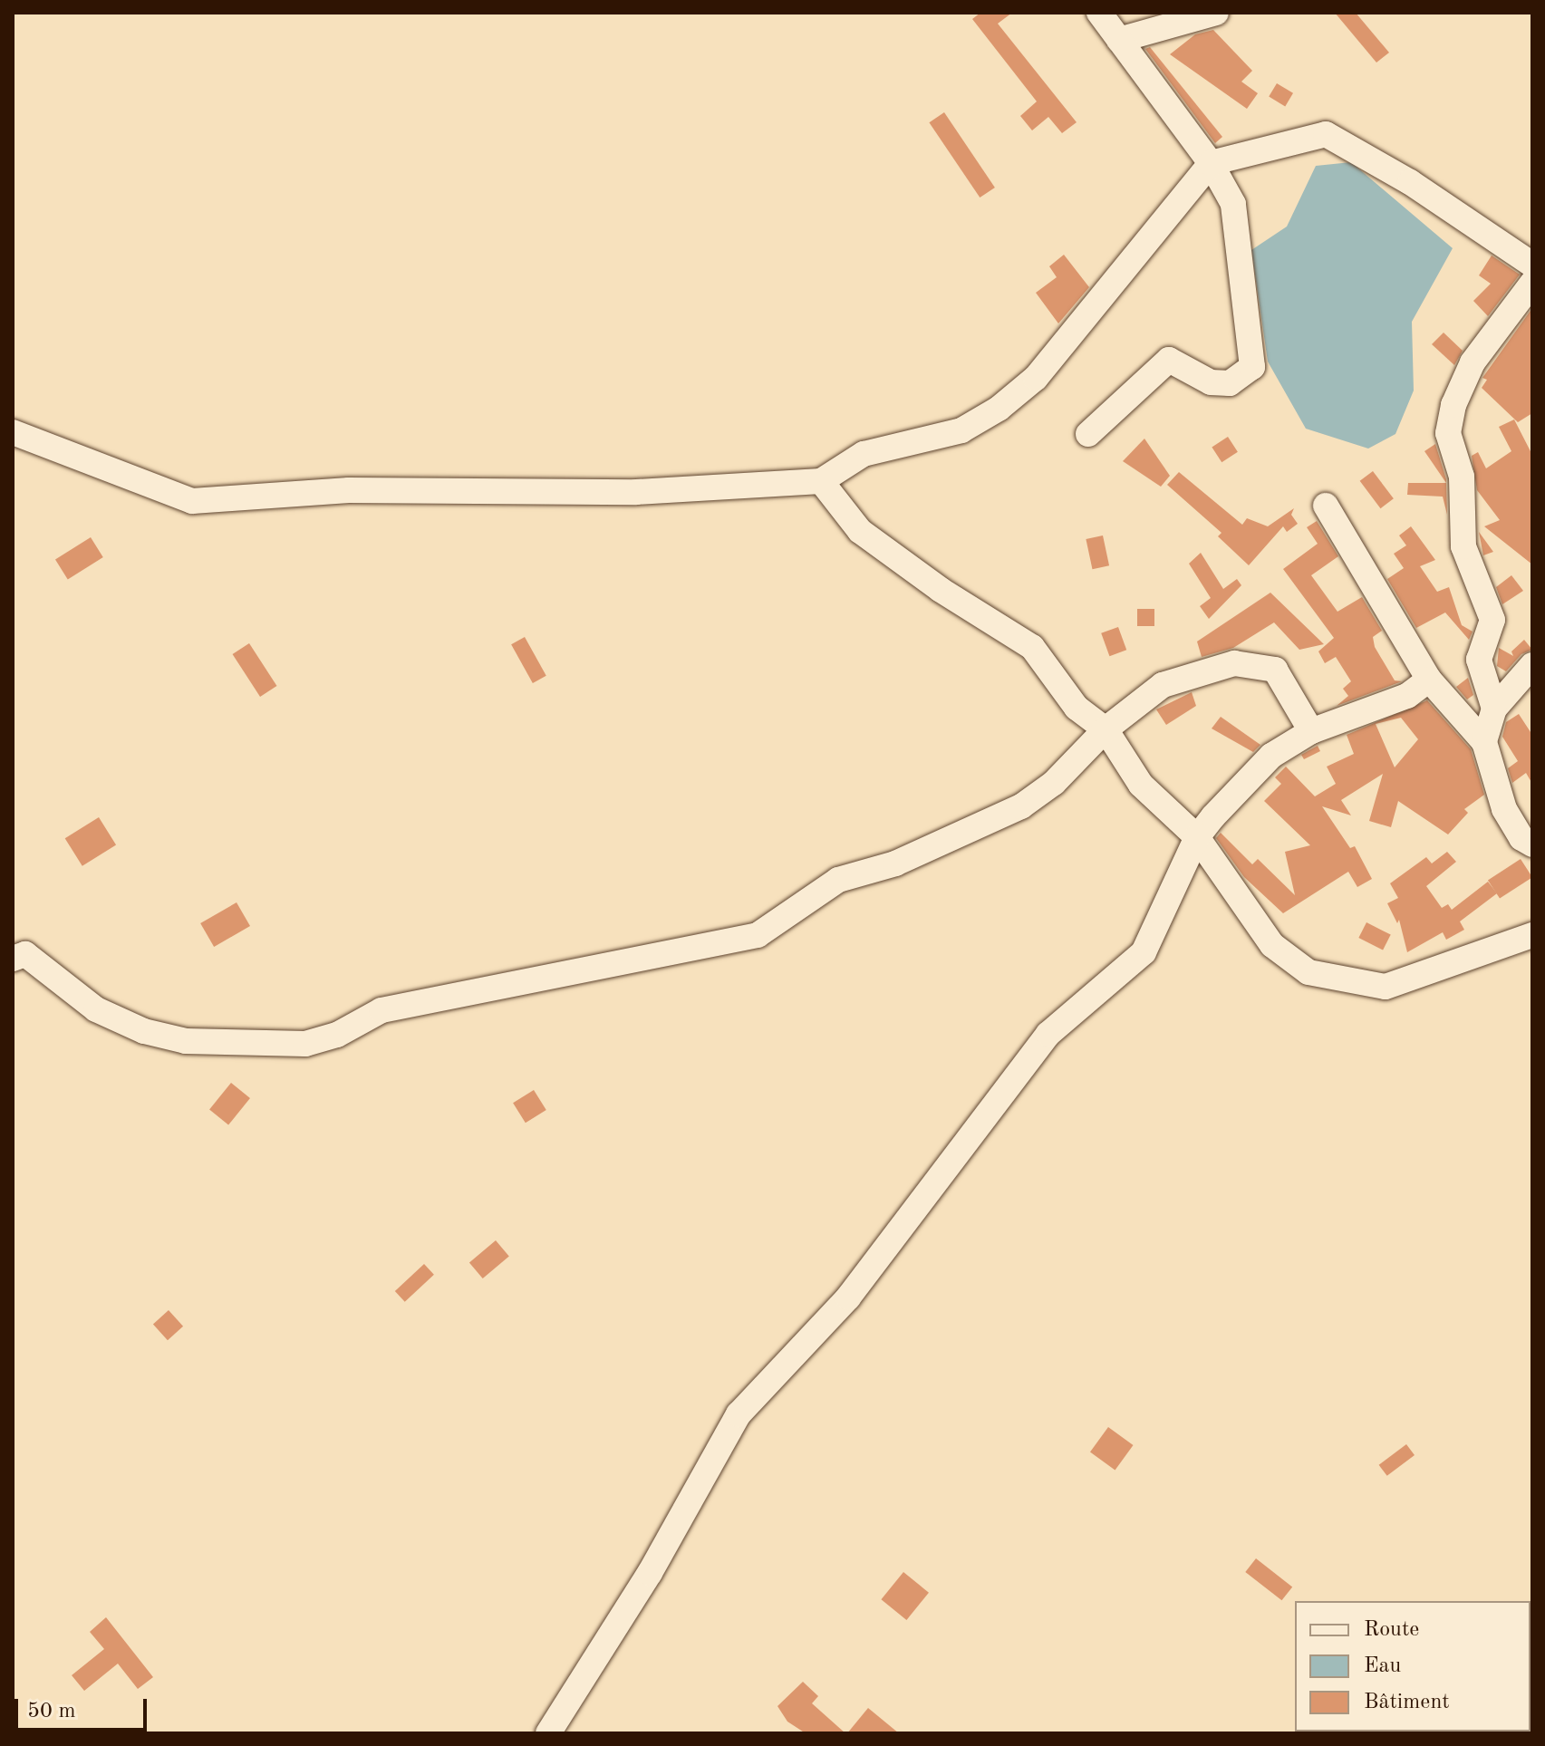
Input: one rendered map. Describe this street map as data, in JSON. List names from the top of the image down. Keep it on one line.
{"legend":["Route","Eau","Bâtiment"],"scale_bar":"50 m"}
